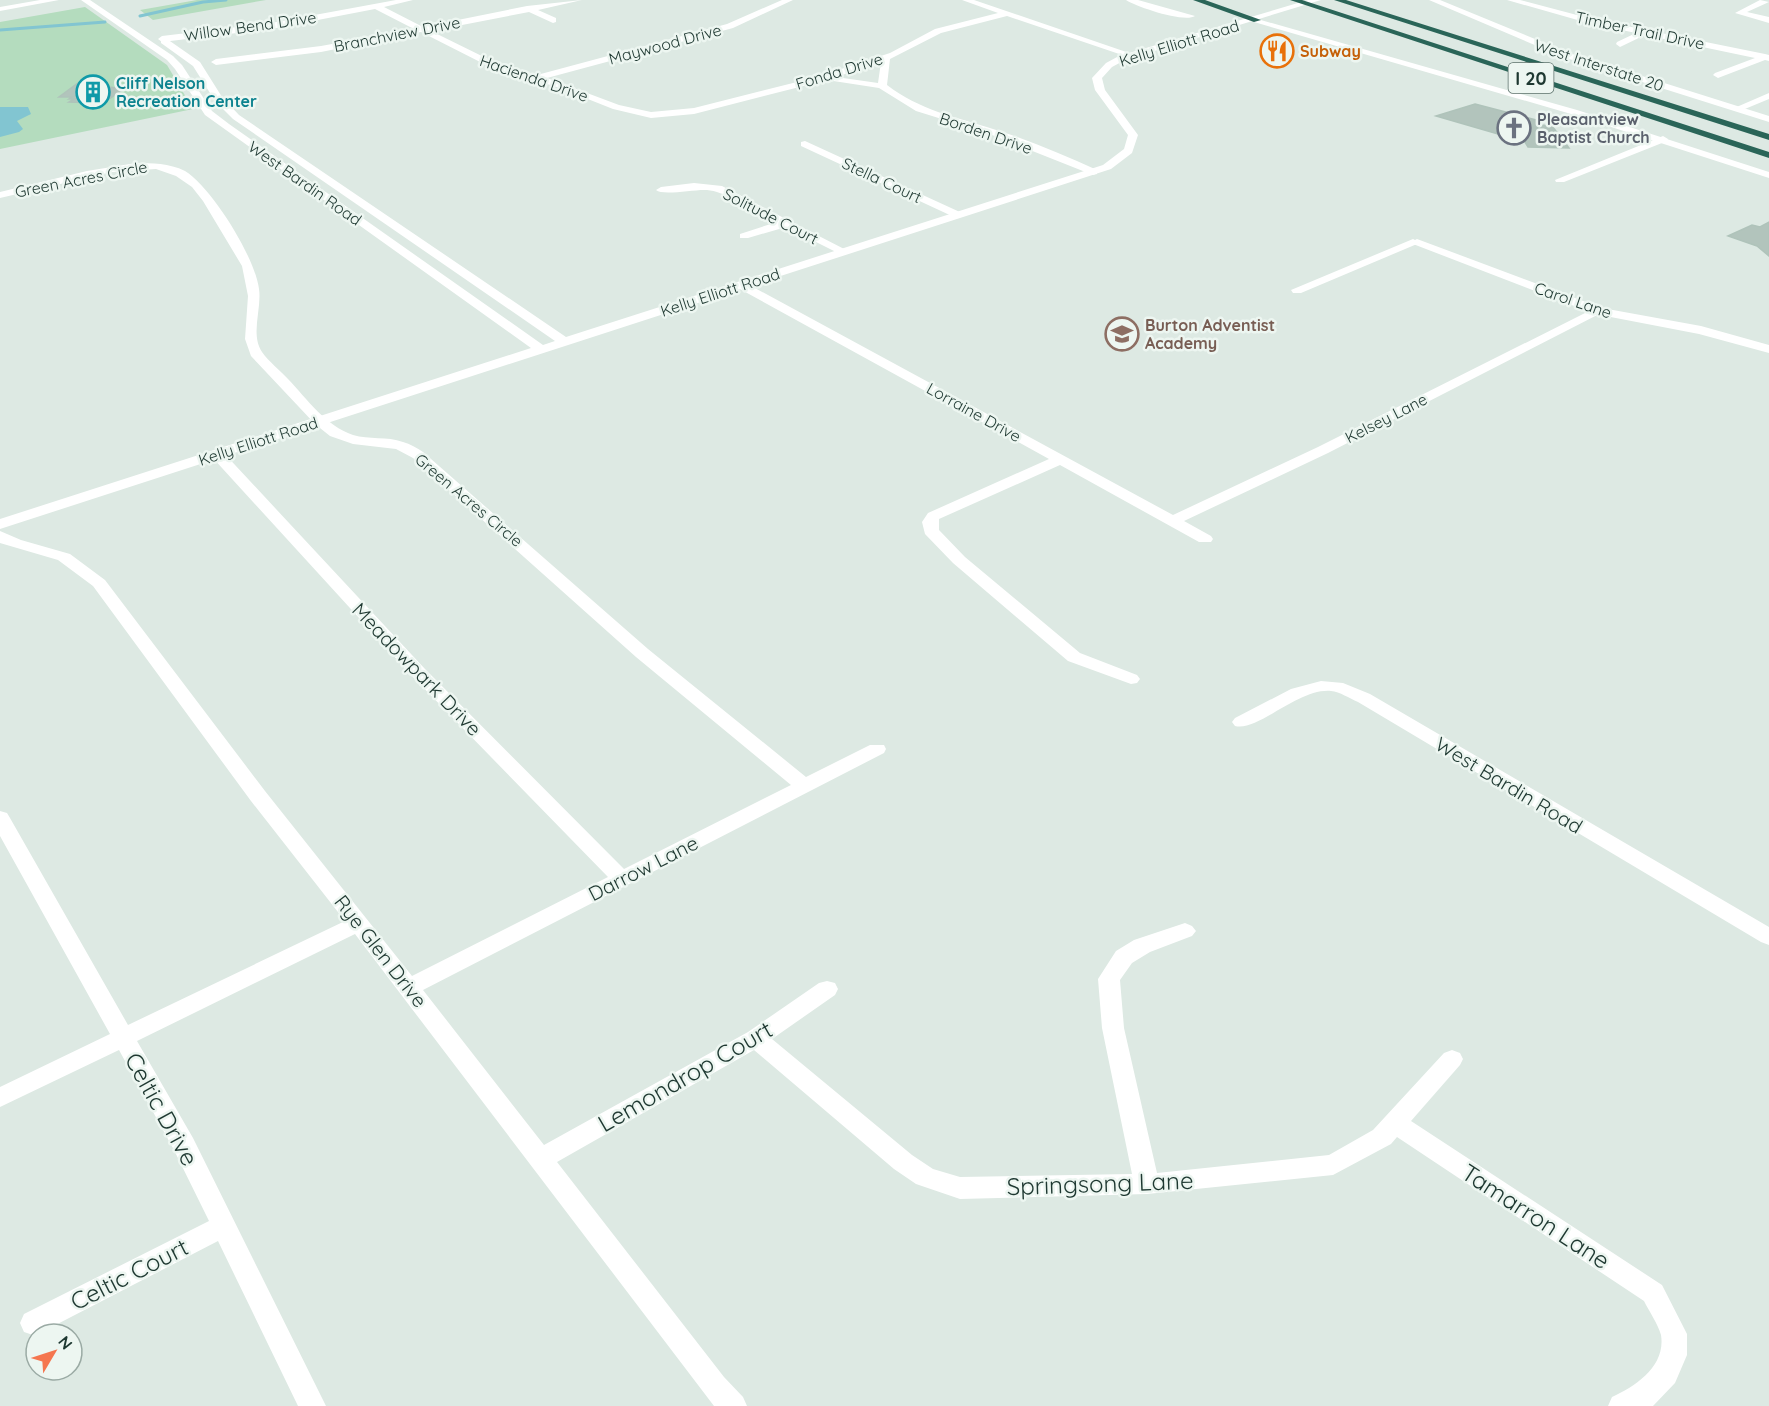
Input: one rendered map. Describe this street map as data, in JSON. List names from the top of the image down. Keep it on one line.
{"streets":{"highway":["I 20"],"street":["Willow Bend Drive","Timber Trail Drive","Branchview Drive","Kelly Elliott Road","Maywood Drive","West Interstate 20","Fonda Drive","Hacienda Drive","Borden Drive","Green Acres Circle","Stella Court","West Bardin Road","Solitude Court","Carol Lane","Lorraine Drive","Kelsey Lane","Meadowpark Drive","Darrow Lane","Rye Glen Drive","Lemondrop Court","Celtic Drive","Springsong Lane","Tamarron Lane","Celtic Court"]},"crossings":[["Willow Bend Drive","Hacienda Drive"],["Willow Bend Drive","West Bardin Road"],["Branchview Drive","Hacienda Drive"],["Kelly Elliott Road","Borden Drive"],["Kelly Elliott Road","Green Acres Circle"],["Kelly Elliott Road","Stella Court"],["Kelly Elliott Road","West Bardin Road"],["Kelly Elliott Road","Solitude Court"],["Kelly Elliott Road","Lorraine Drive"],["Kelly Elliott Road","Meadowpark Drive"],["Maywood Drive","Hacienda Drive"],["Fonda Drive","Hacienda Drive"],["Fonda Drive","Borden Drive"],["Green Acres Circle","Darrow Lane"],["Carol Lane","Kelsey Lane"],["Lorraine Drive","Kelsey Lane"],["Meadowpark Drive","Darrow Lane"],["Darrow Lane","Rye Glen Drive"],["Rye Glen Drive","Lemondrop Court"],["Lemondrop Court","Springsong Lane"],["Celtic Drive","Celtic Court"],["Springsong Lane","Tamarron Lane"]],"places":{"restaurant":["Subway"],"building":["Cliff Nelson Recreation Center"],"church":["Pleasantview Baptist Church"],"school or university":["Burton Adventist Academy"]},"north":"top right"}
